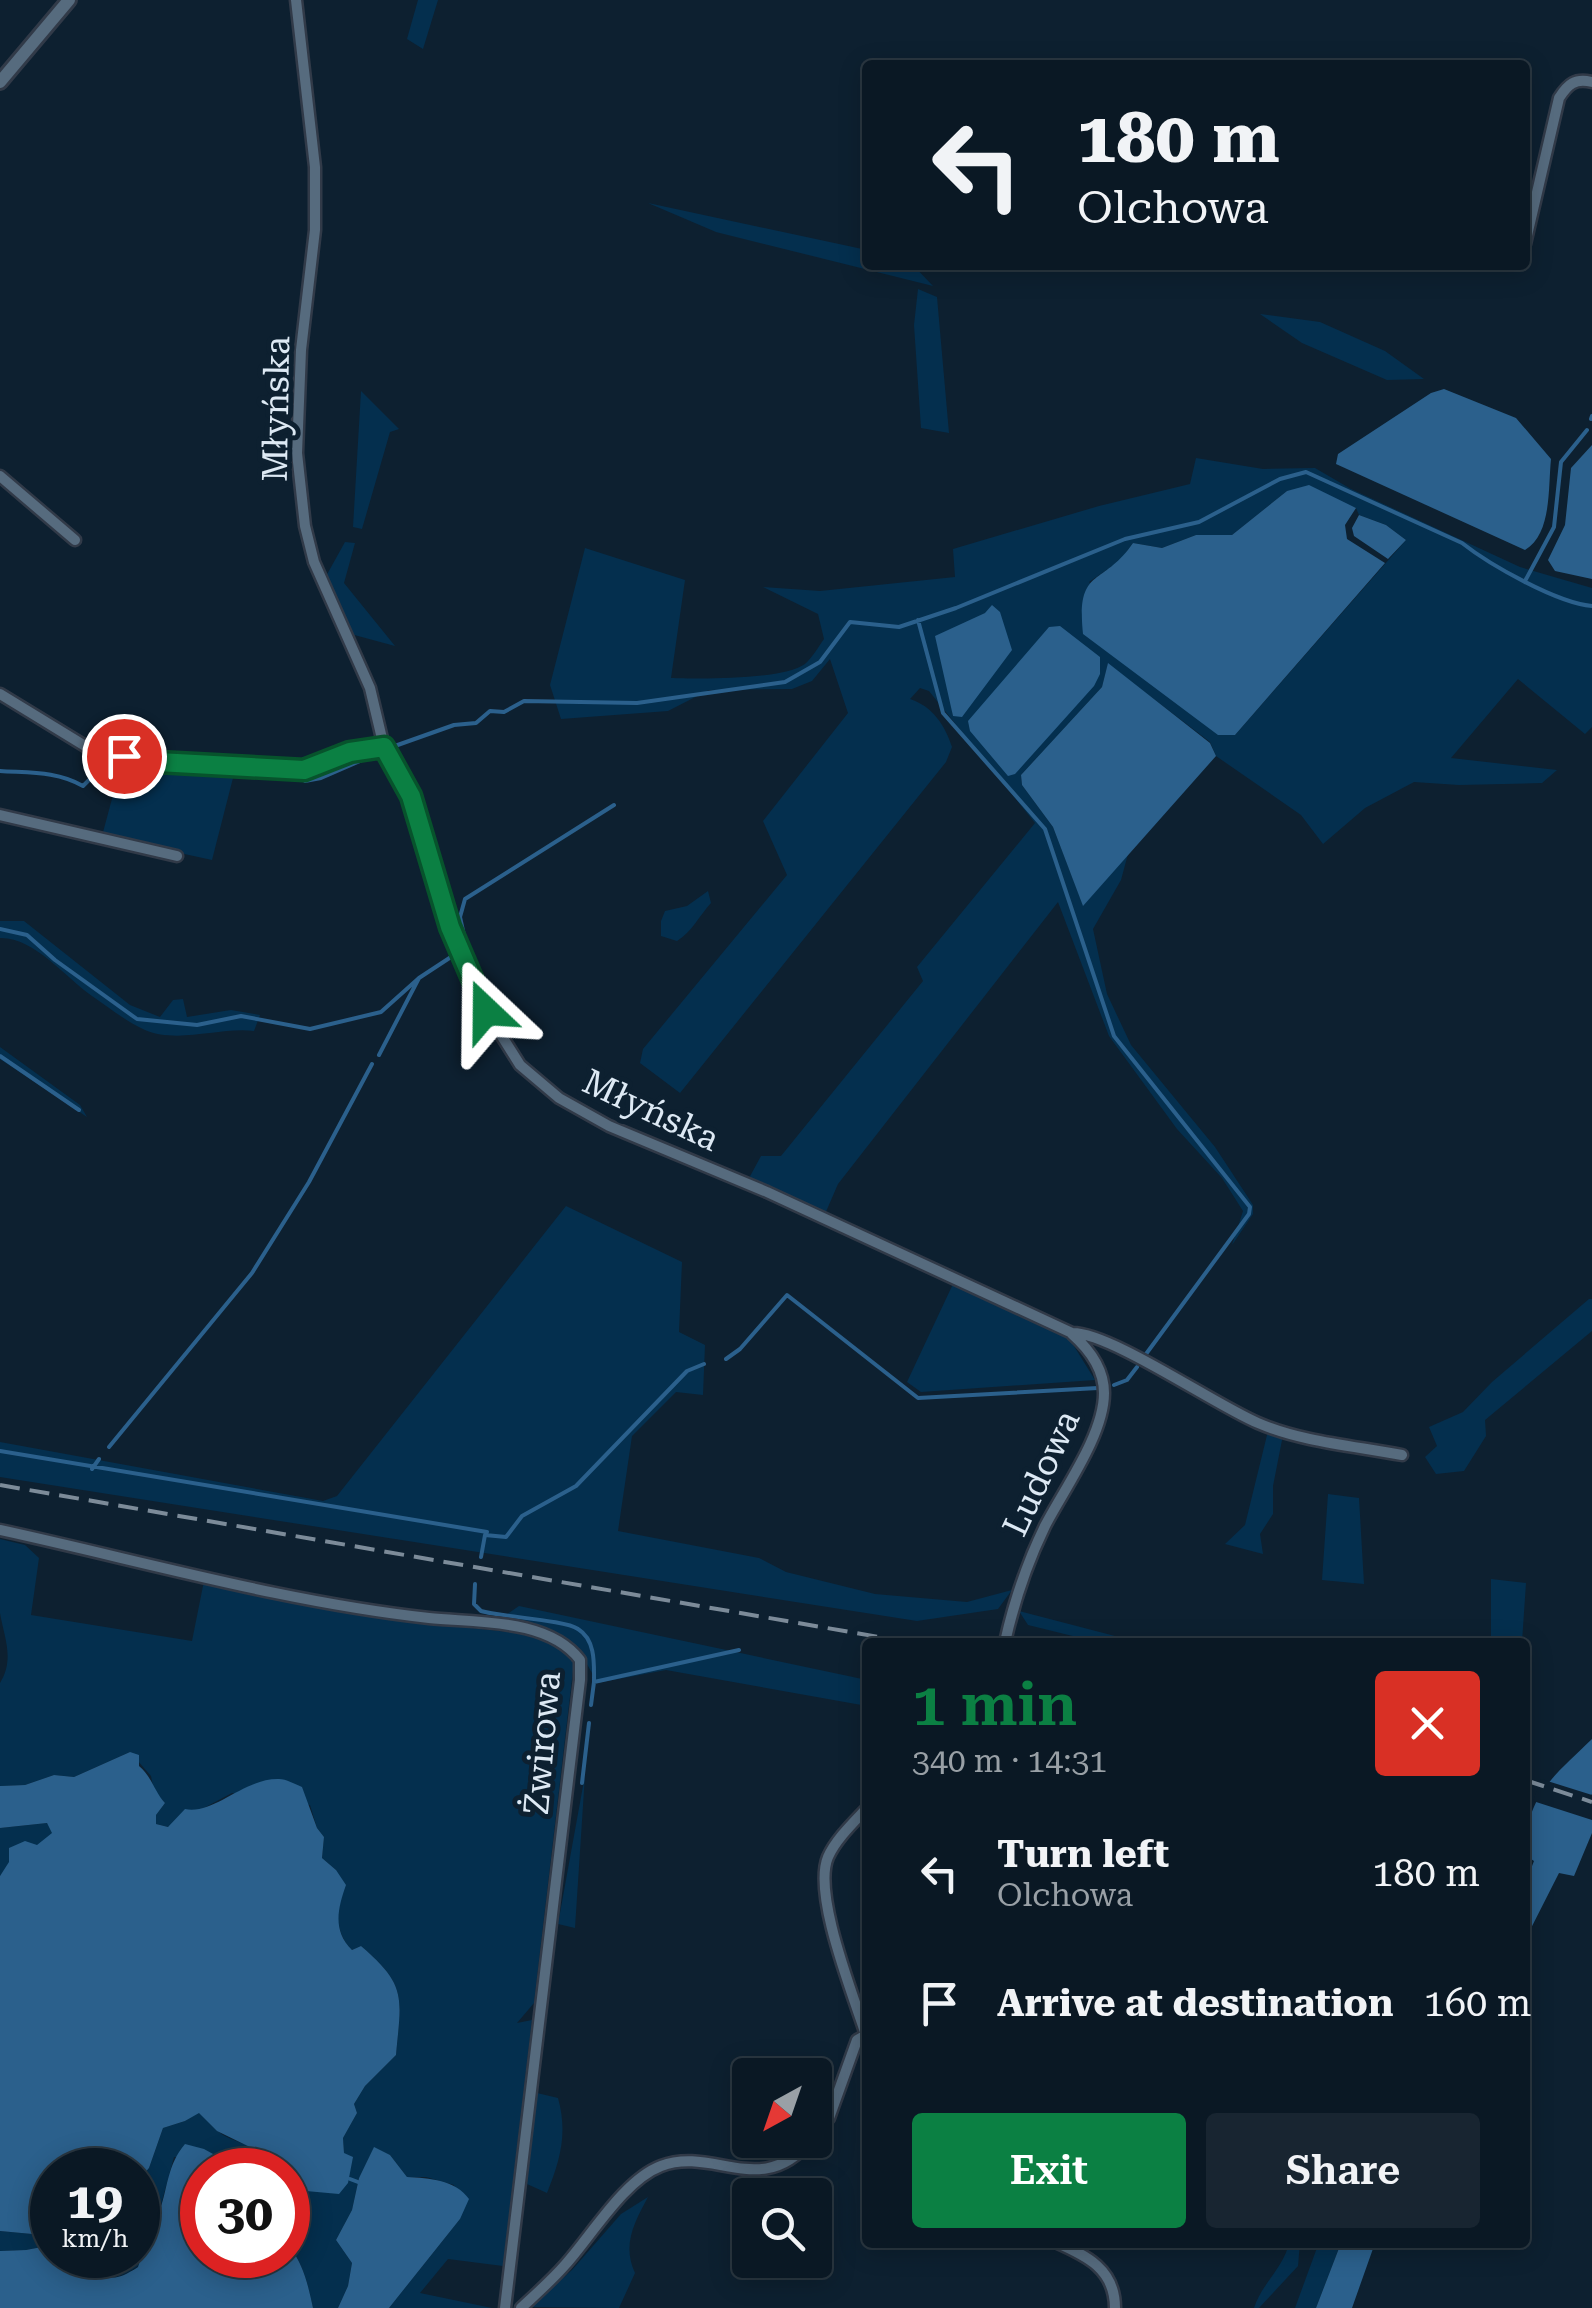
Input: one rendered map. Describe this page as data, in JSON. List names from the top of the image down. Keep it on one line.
{"streets":{"street":["Młyńska","Ludowa","Żwirowa"]},"crossings":[["Młyńska","Ludowa"]],"north":"bottom left","page":{"turn":["180 m","Olchowa"],"heading":["1 min","340 m · 14:31"],"list":[{"name":"Turn left","note":"Olchowa","value":"180 m"},{"name":"Arrive at destination","value":"160 m"}],"buttons":["Exit","Share"],"speed":"19 km/h","limit":"30"}}
